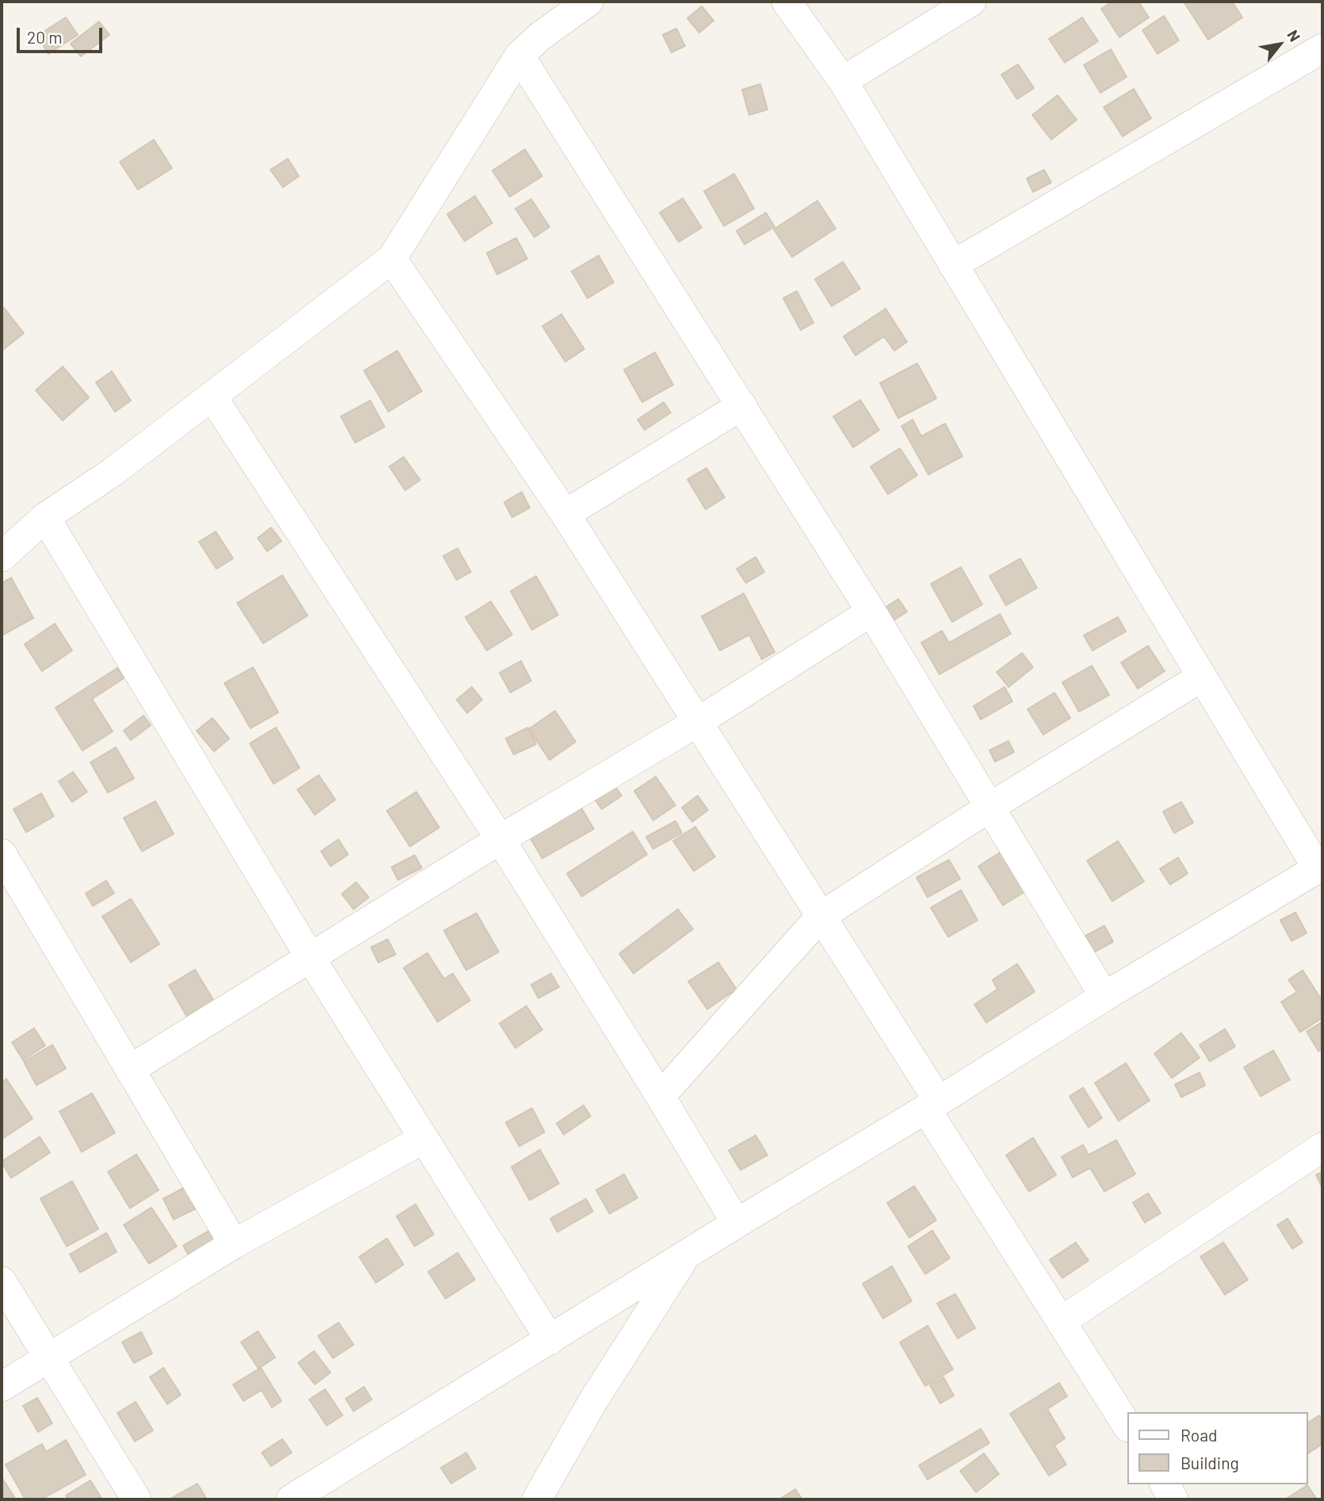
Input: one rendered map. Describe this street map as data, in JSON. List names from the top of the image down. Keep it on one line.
{"legend":["Road","Building"],"scale_bar":"20 m","north":"top right"}
